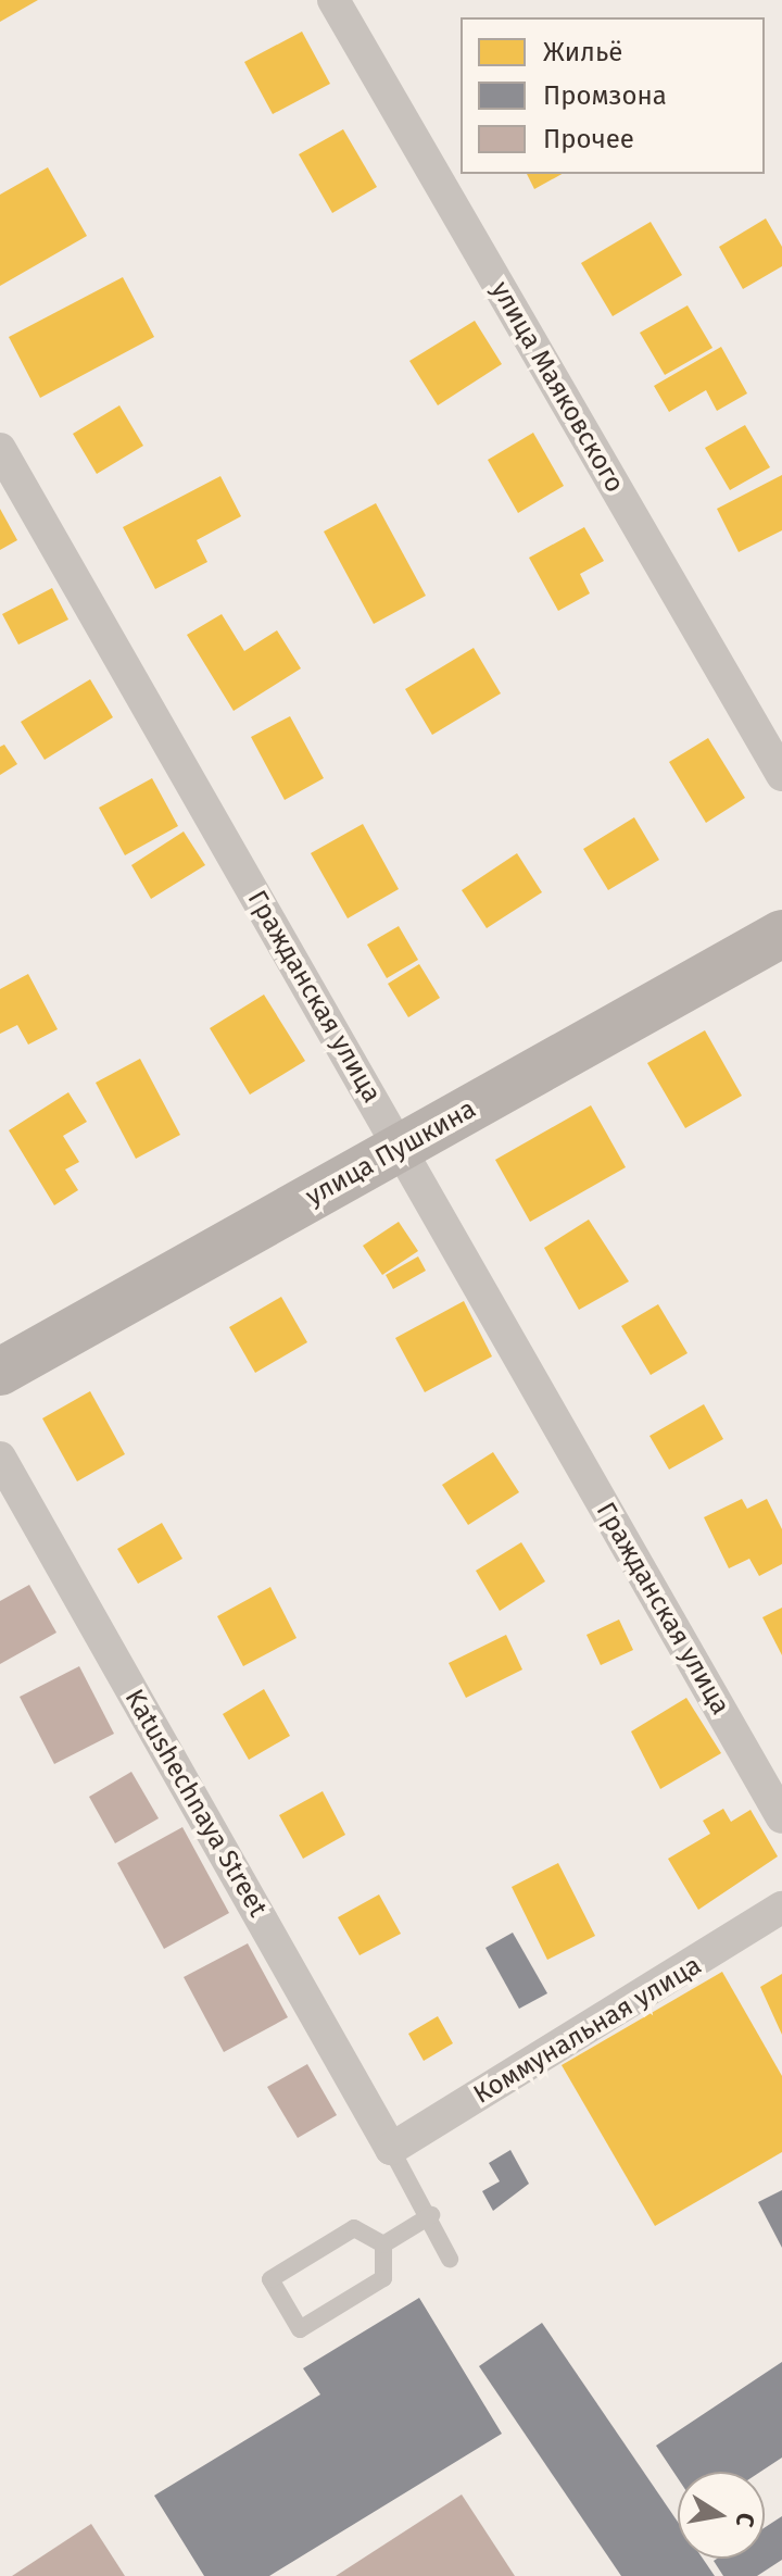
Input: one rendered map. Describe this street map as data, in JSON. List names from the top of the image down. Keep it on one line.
{"streets":{"street":["улица Маяковского","Гражданская улица","улица Пушкина","Katushechnaya Street","Коммунальная улица"]},"crossings":[["Гражданская улица","улица Пушкина"],["Katushechnaya Street","Коммунальная улица"]],"legend":["Жильё","Промзона","Прочее"],"north":"right"}
